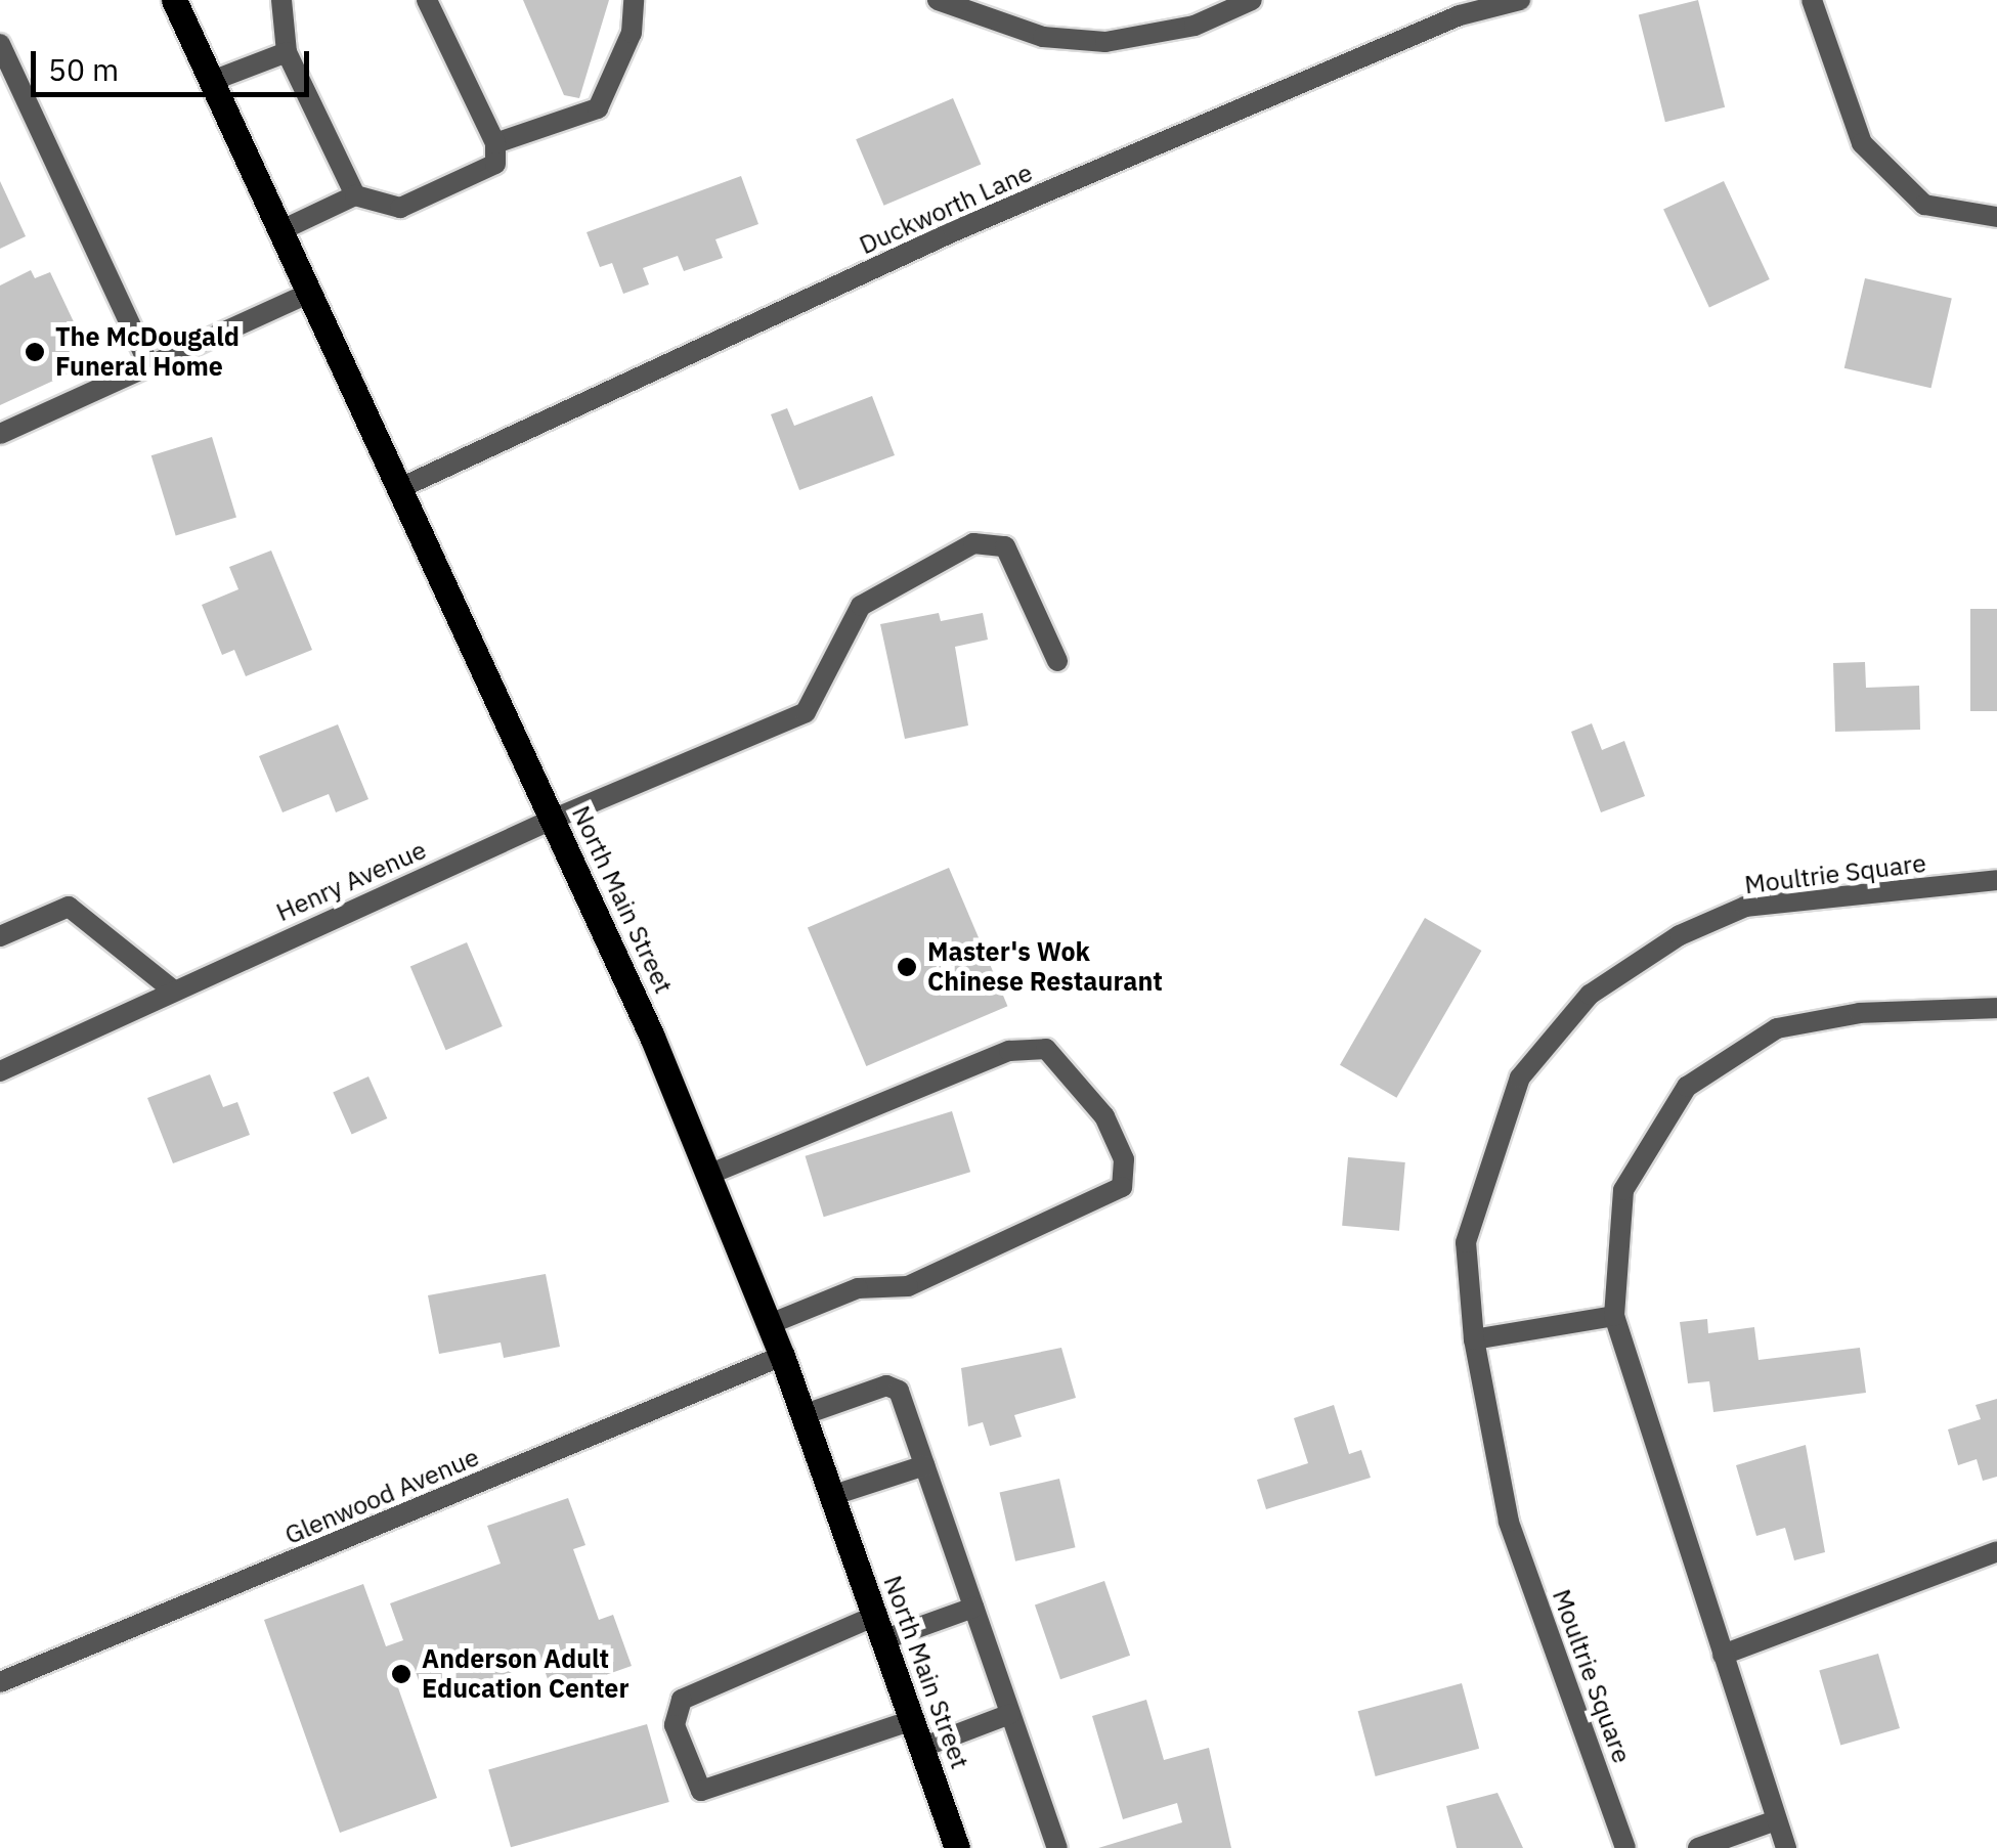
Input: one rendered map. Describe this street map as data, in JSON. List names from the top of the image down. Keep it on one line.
{"streets":{"main road":["North Main Street"],"street":["Duckworth Lane","Moultrie Square","Henry Avenue","Glenwood Avenue"]},"crossings":[["Duckworth Lane","North Main Street"],["Henry Avenue","North Main Street"],["North Main Street","Glenwood Avenue"]],"places":["The McDougald Funeral Home","Master's Wok Chinese Restaurant","Anderson Adult Education Center"],"scale_bar":"50 m"}
